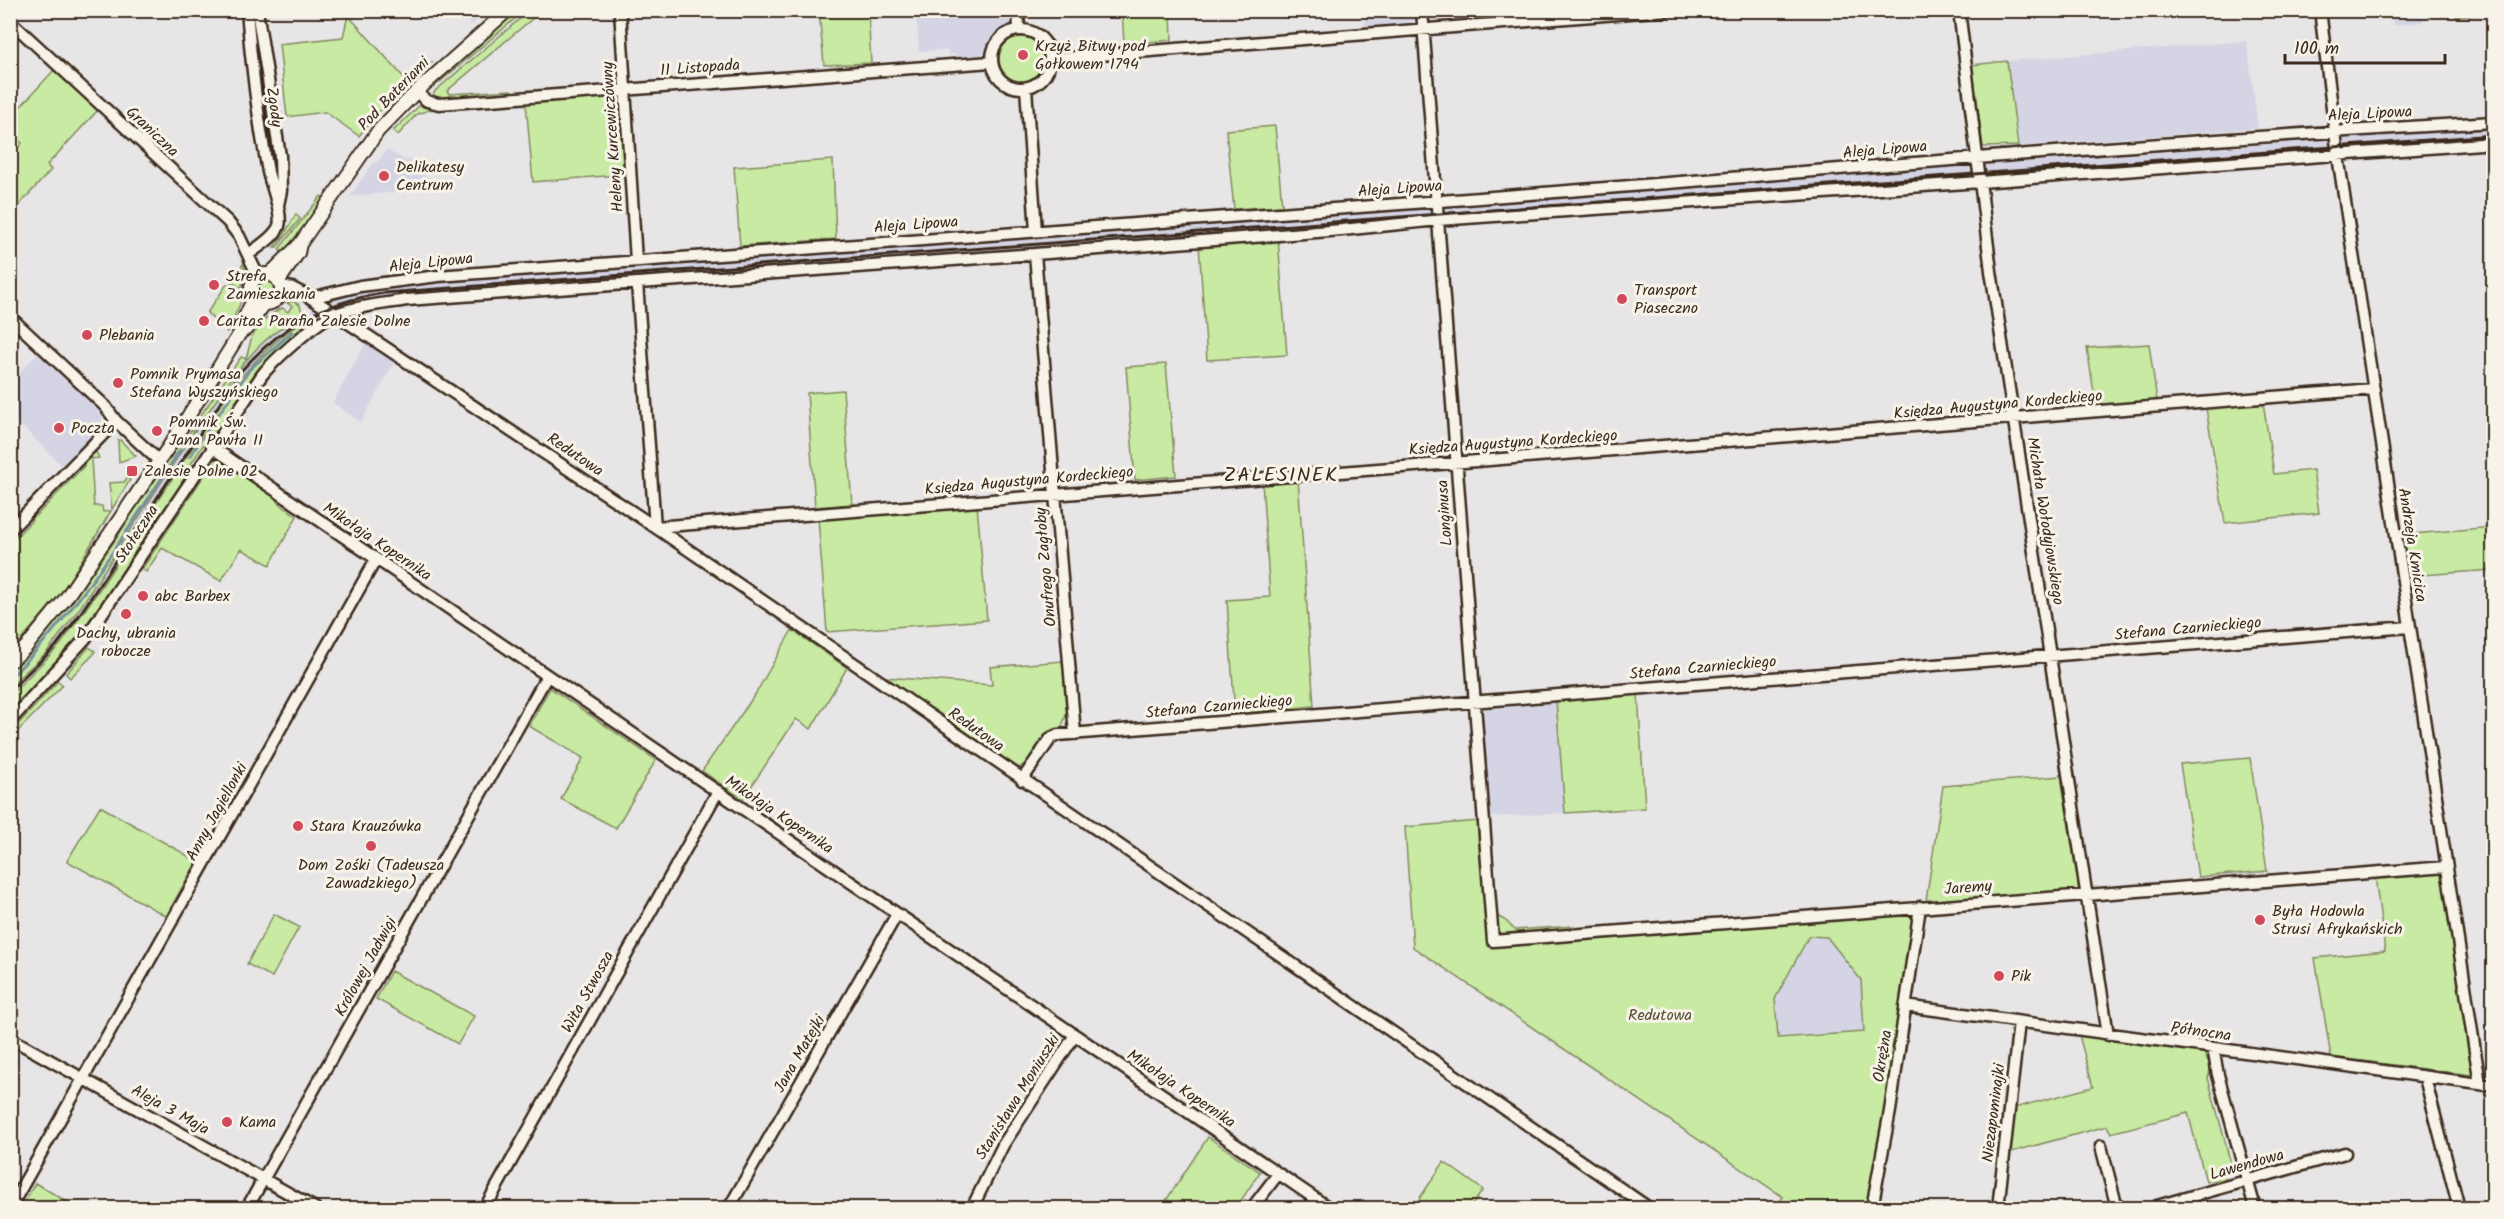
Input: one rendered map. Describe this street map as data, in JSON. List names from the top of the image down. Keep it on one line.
{"streets":{"street":["11 Listopada","Pod Bateriami","Zgody","Aleja Lipowa","Graniczna","Heleny Kurcewiczówny","Księdza Augustyna Kordeckiego","Redutowa","Longinusa","Michała Wołodyjowskiego","Stołeczna","Mikołaja Kopernika","Andrzeja Kmicica","Onufrego Zagłoby","Stefana Czarnieckiego","Anny Jagiellonki","Jaremy","Królowej Jadwigi","Wita Stwosza","Północna","Jana Matejki","Okrężna","Stanisława Moniuszki","Aleja 3 Maja","Niezapominajki","Lawendowa"]},"crossings":[["11 Listopada","Pod Bateriami"],["11 Listopada","Heleny Kurcewiczówny"],["Pod Bateriami","Graniczna"],["Pod Bateriami","Redutowa"],["Zgody","Graniczna"],["Aleja Lipowa","Heleny Kurcewiczówny"],["Aleja Lipowa","Redutowa"],["Aleja Lipowa","Longinusa"],["Aleja Lipowa","Michała Wołodyjowskiego"],["Aleja Lipowa","Stołeczna"],["Aleja Lipowa","Andrzeja Kmicica"],["Aleja Lipowa","Onufrego Zagłoby"],["Graniczna","Redutowa"],["Księdza Augustyna Kordeckiego","Redutowa"],["Księdza Augustyna Kordeckiego","Longinusa"],["Księdza Augustyna Kordeckiego","Michała Wołodyjowskiego"],["Księdza Augustyna Kordeckiego","Andrzeja Kmicica"],["Księdza Augustyna Kordeckiego","Onufrego Zagłoby"],["Redutowa","Stołeczna"],["Redutowa","Stefana Czarnieckiego"],["Longinusa","Stefana Czarnieckiego"],["Longinusa","Jaremy"],["Michała Wołodyjowskiego","Stefana Czarnieckiego"],["Michała Wołodyjowskiego","Jaremy"],["Michała Wołodyjowskiego","Północna"],["Stołeczna","Mikołaja Kopernika"],["Mikołaja Kopernika","Anny Jagiellonki"],["Mikołaja Kopernika","Królowej Jadwigi"],["Mikołaja Kopernika","Wita Stwosza"],["Mikołaja Kopernika","Jana Matejki"],["Mikołaja Kopernika","Stanisława Moniuszki"],["Andrzeja Kmicica","Stefana Czarnieckiego"],["Andrzeja Kmicica","Jaremy"],["Andrzeja Kmicica","Północna"],["Onufrego Zagłoby","Stefana Czarnieckiego"],["Anny Jagiellonki","Aleja 3 Maja"],["Jaremy","Okrężna"],["Królowej Jadwigi","Aleja 3 Maja"],["Północna","Okrężna"],["Północna","Niezapominajki"]],"districts":["ZALESINEK"],"parks":["Redutowa"],"places":{"other":["Krzyż Bitwy pod Gołkowem 1794","Delikatesy Centrum","Strefa Zamieszkania","Transport Piaseczno","Caritas Parafia Zalesie Dolne","Plebania","Pomnik Prymasa Stefana Wyszyńskiego","Poczta","Pomnik Św. Jana Pawła II","abc Barbex","Dachy, ubrania robocze","Stara Krauzówka","Dom Zośki (Tadeusza Zawadzkiego)","Była Hodowla Strusi Afrykańskich","Pik","Kama"],"transit":["Zalesie Dolne 02"]},"scale_bar":"100 m"}
